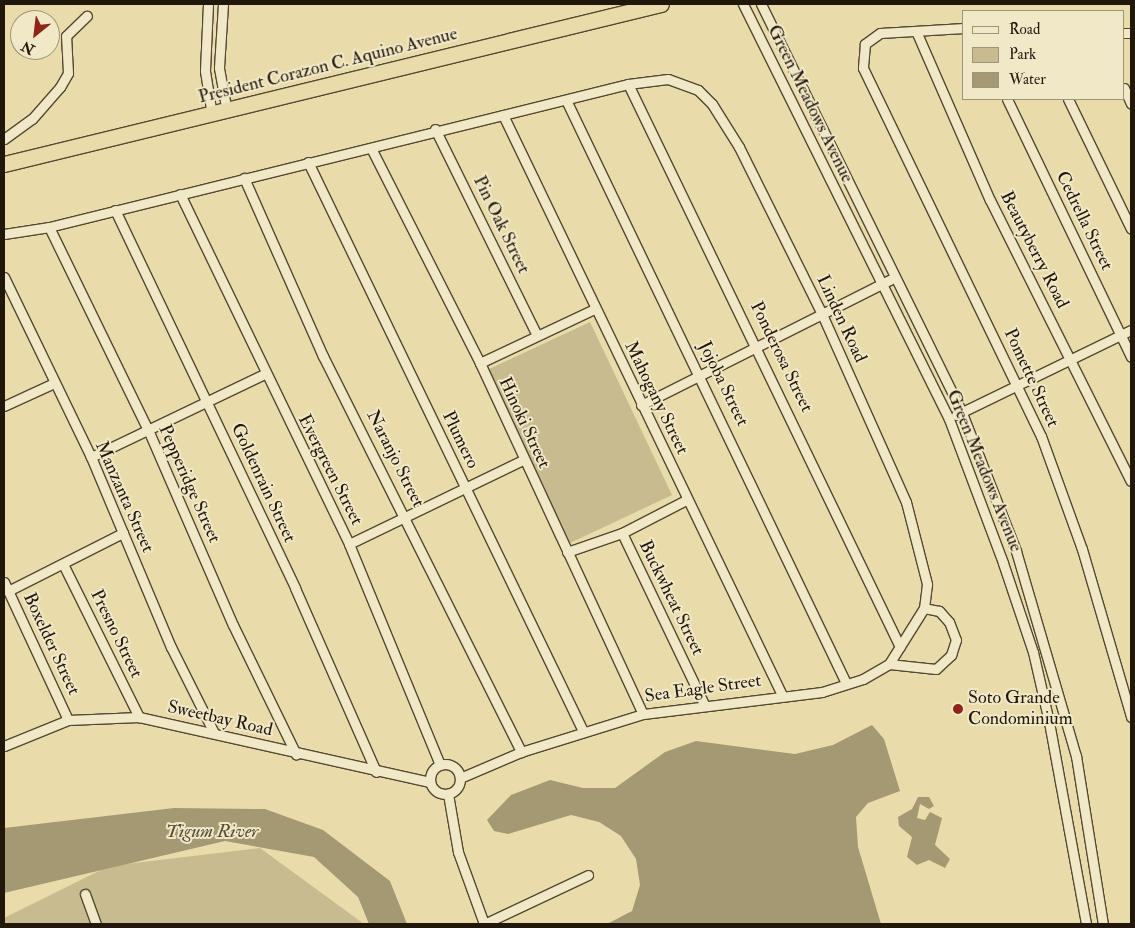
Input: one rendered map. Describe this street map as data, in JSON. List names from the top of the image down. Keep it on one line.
{"streets":{"highway":["President Corazon C. Aquino Avenue"],"street":["Green Meadows Avenue","Cedrella Street","Pin Oak Street","Beautyberry Road","Linden Road","Ponderosa Street","Pomette Street","Jojoba Street","Mahogany Street","Hinoki Street","Plumero","Naranjo Street","Evergreen Street","Goldenrain Street","Pepperidge Street","Manzanta Street","Buckwheat Street","Presno Street","Boxelder Street","Sea Eagle Street","Sweetbay Road"]},"crossings":[["Beautyberry Road","Pomette Street"],["Linden Road","Ponderosa Street"],["Jojoba Street","Sea Eagle Street"],["Mahogany Street","Sea Eagle Street"],["Hinoki Street","Sea Eagle Street"],["Plumero","Sea Eagle Street"],["Naranjo Street","Sea Eagle Street"],["Evergreen Street","Sea Eagle Street"],["Evergreen Street","Sweetbay Road"],["Goldenrain Street","Sweetbay Road"],["Pepperidge Street","Sweetbay Road"],["Manzanta Street","Sweetbay Road"],["Buckwheat Street","Sea Eagle Street"],["Presno Street","Sweetbay Road"],["Boxelder Street","Sweetbay Road"],["Sea Eagle Street","Sweetbay Road"]],"water":["Tigum River"],"places":["Soto Grande Condominium"],"legend":["Road","Park","Water"],"north":"bottom left"}
